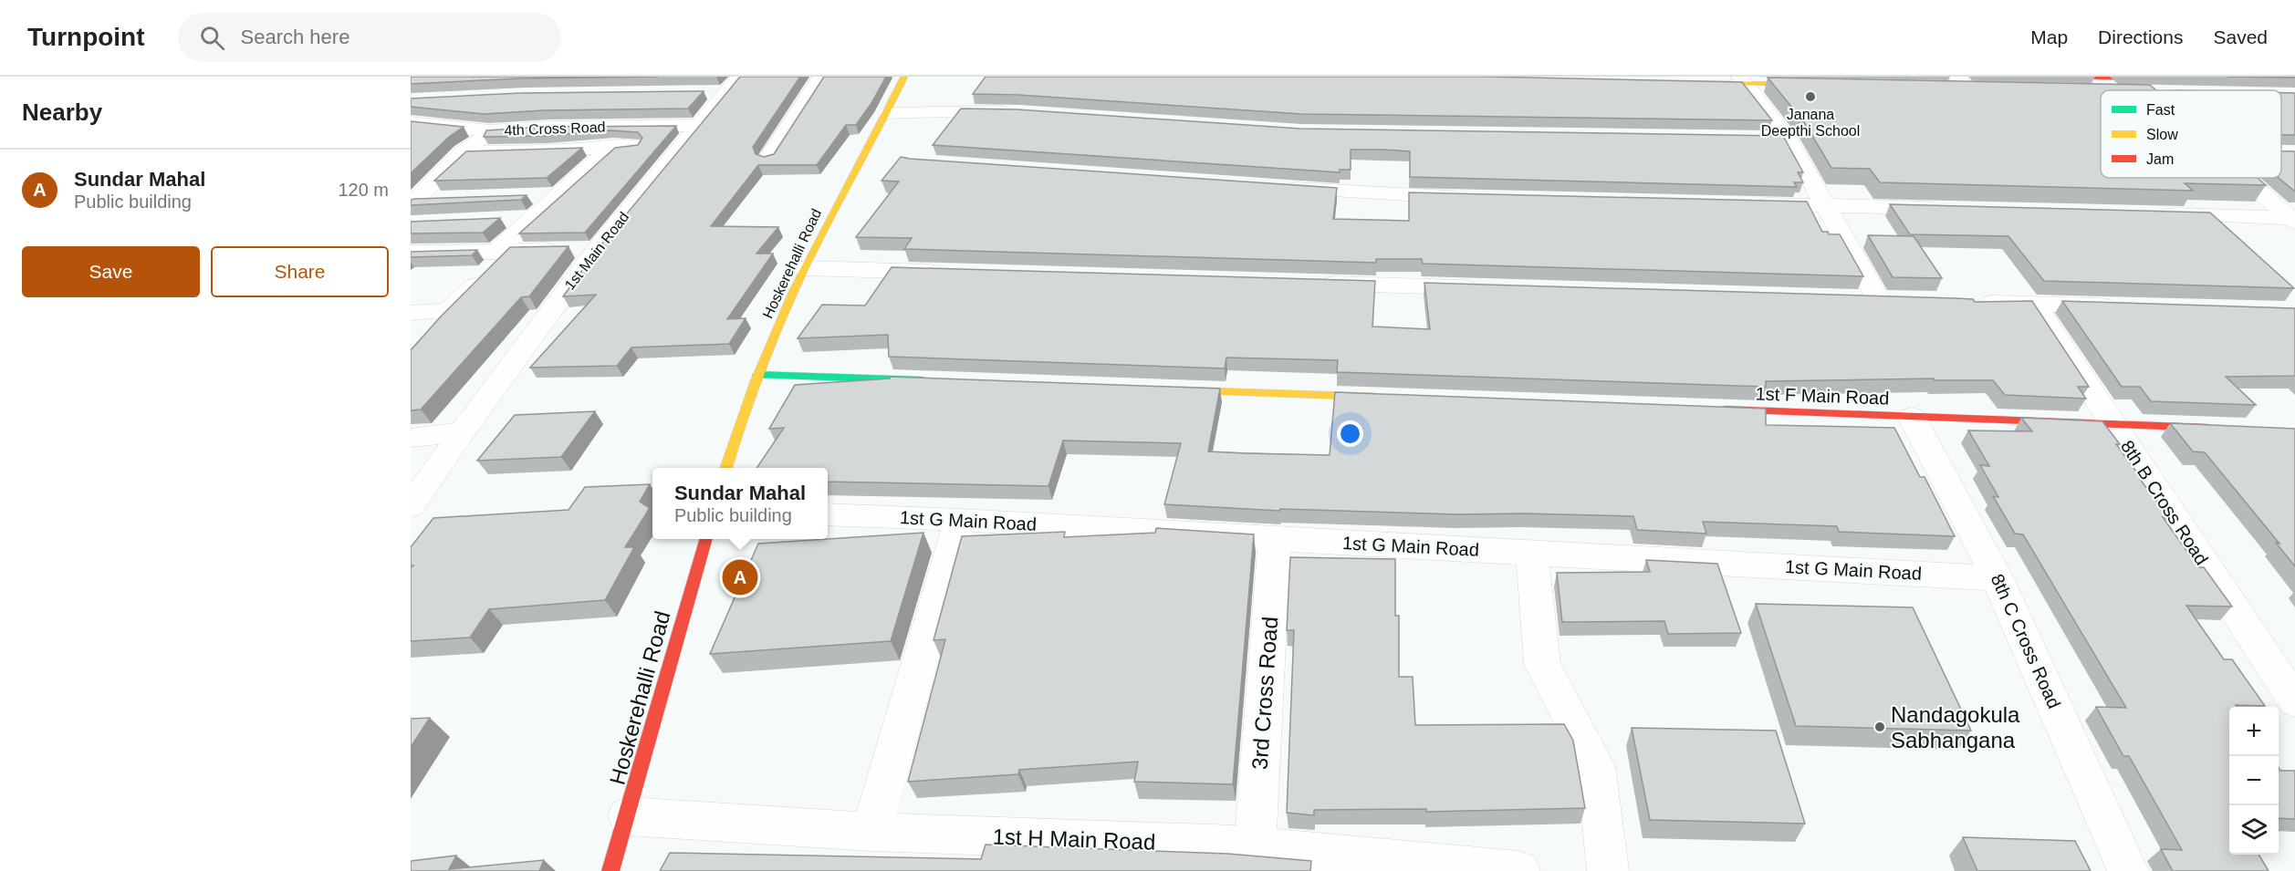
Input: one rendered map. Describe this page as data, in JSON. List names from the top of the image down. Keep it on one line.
{"streets":{"street":["4th Cross Road","1st Main Road","Hoskerehalli Road","1st F Main Road","8th B Cross Road","1st G Main Road","8th C Cross Road","3rd Cross Road","1st H Main Road"]},"crossings":[["4th Cross Road","1st Main Road"],["Hoskerehalli Road","1st H Main Road"],["1st F Main Road","8th B Cross Road"],["1st F Main Road","8th C Cross Road"],["1st G Main Road","8th C Cross Road"],["1st G Main Road","3rd Cross Road"],["3rd Cross Road","1st H Main Road"]],"places":["Janana Deepthi School","Nandagokula Sabhangana"],"legend":["Fast","Slow","Jam"],"page":{"header":"Turnpoint","search":"Search here","nav":["Map","Directions","Saved"],"heading":"Nearby","list":[{"mark":"A","name":"Sundar Mahal","note":"Public building","value":"120 m"}],"buttons":["Save","Share"],"popup":["Sundar Mahal","Public building"],"pins":"A","map_buttons":["+","−"]}}
